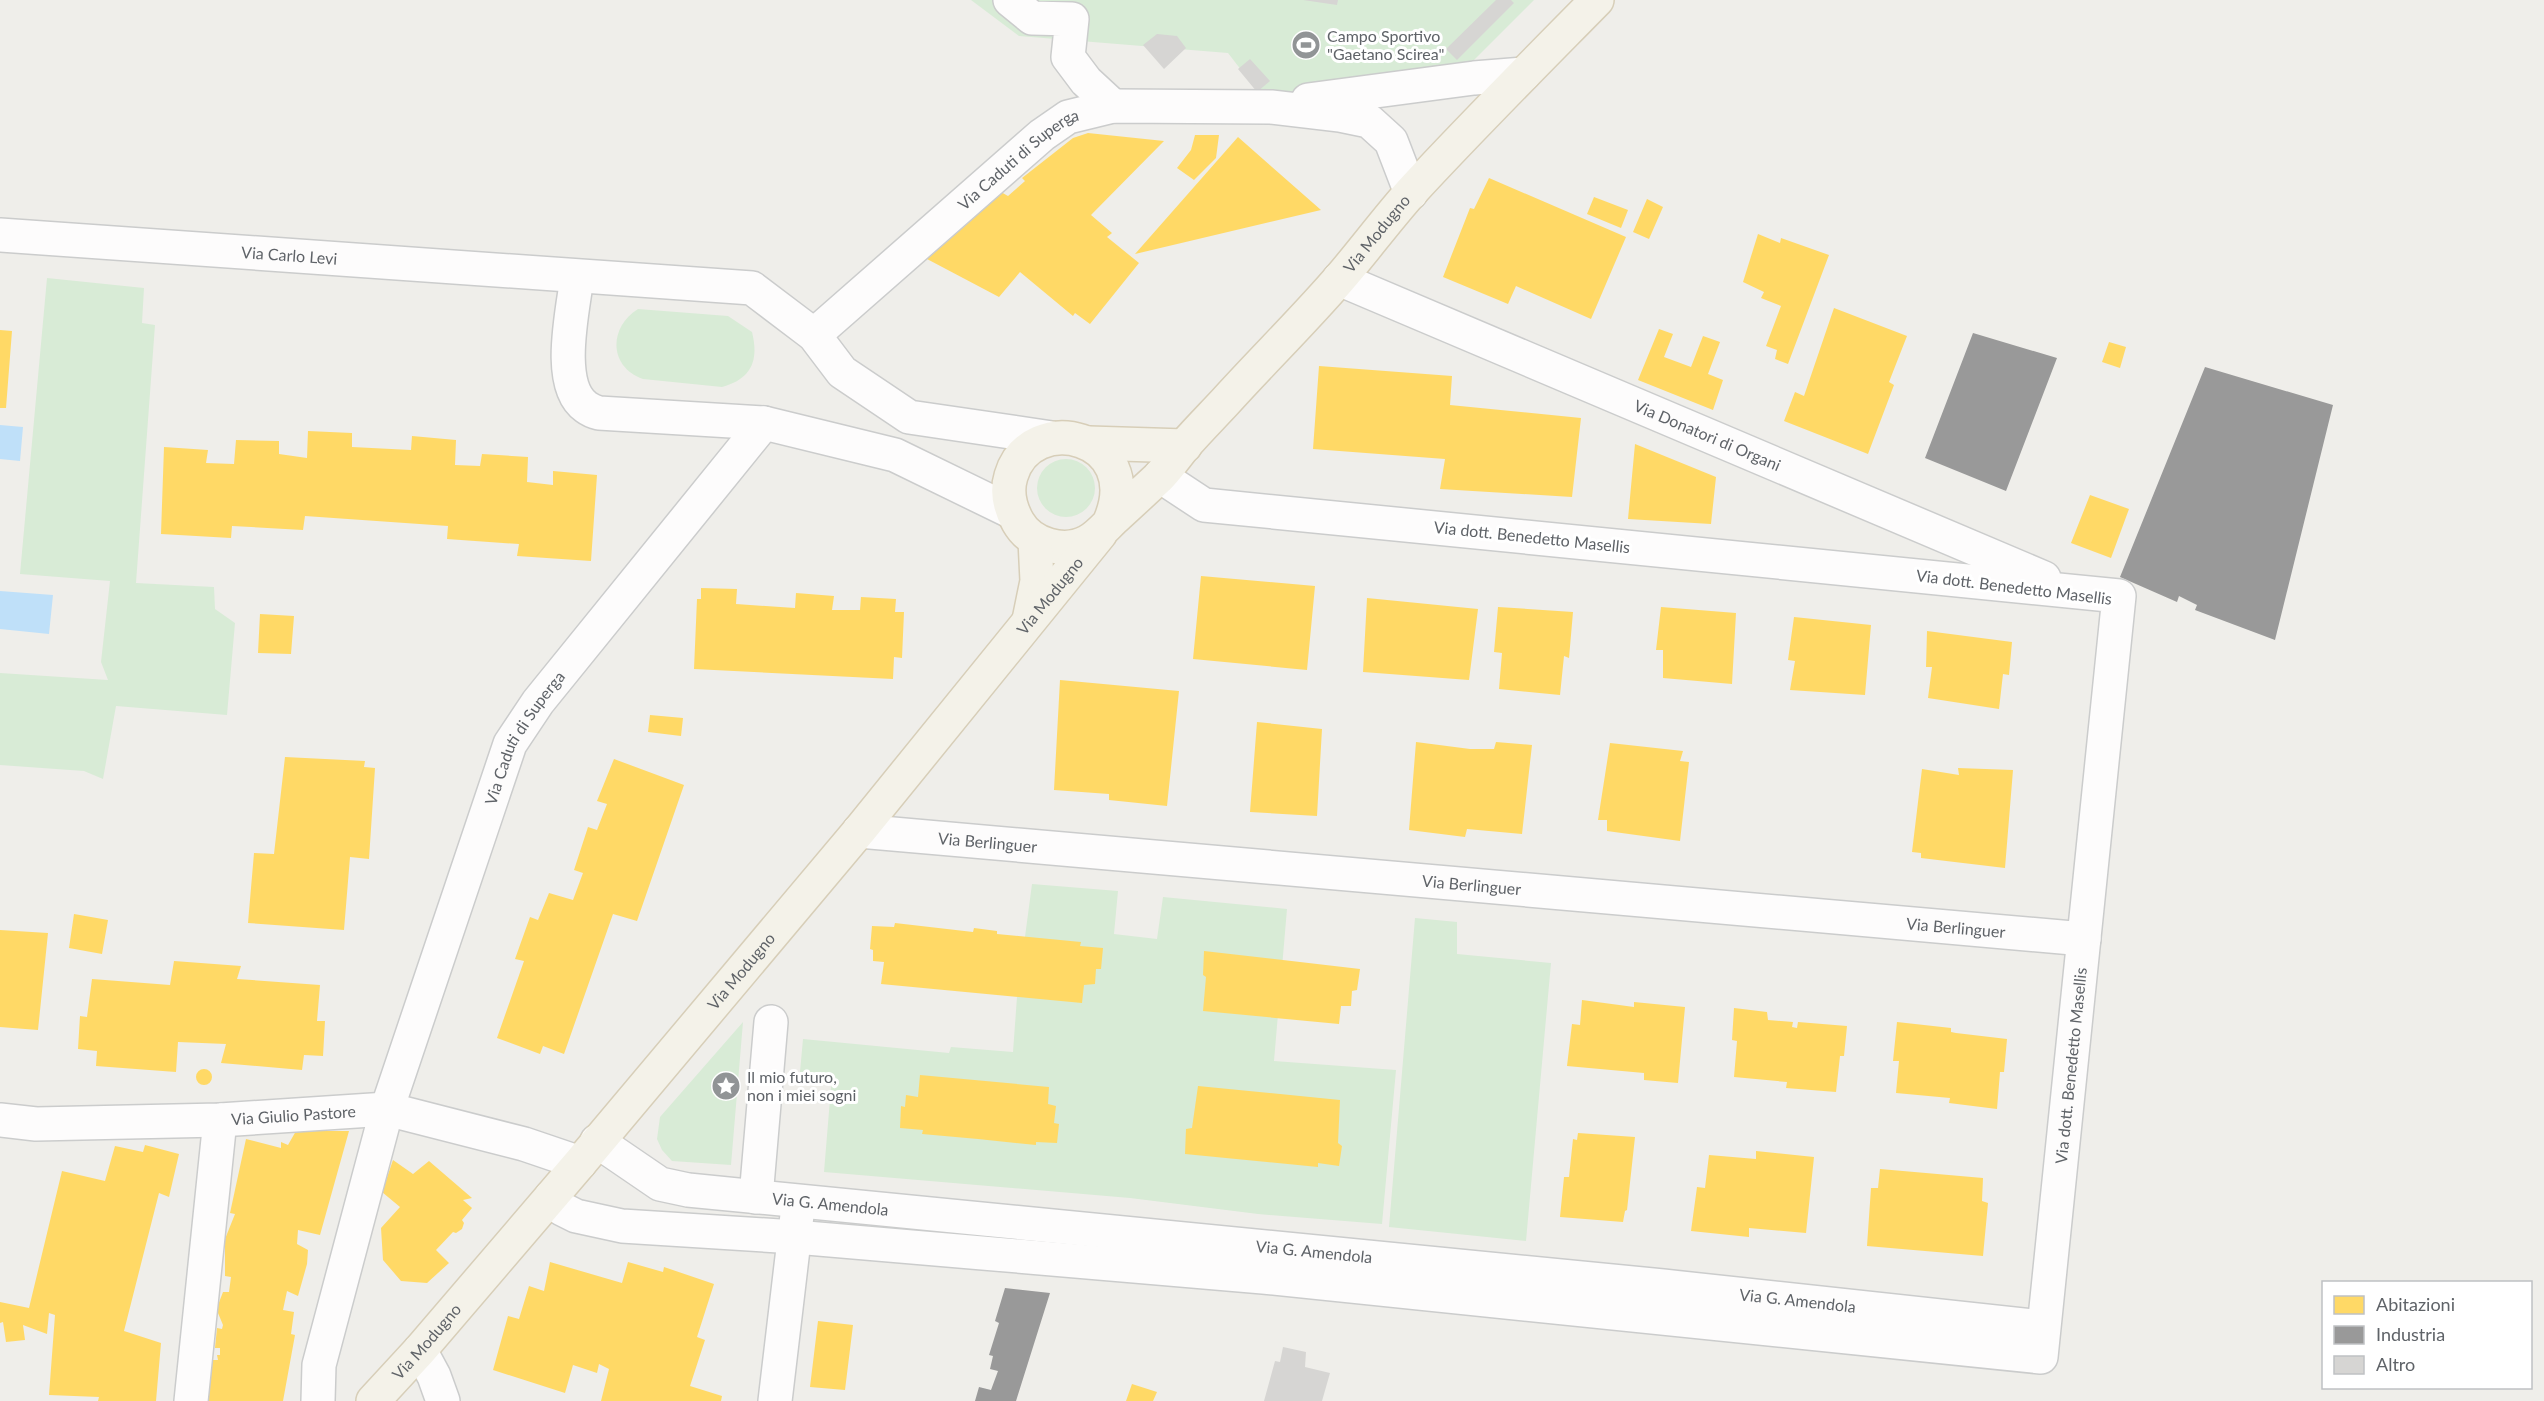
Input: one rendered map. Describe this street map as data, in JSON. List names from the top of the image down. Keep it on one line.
{"streets":{"main road":["Via Modugno"],"street":["Via Caduti di Superga","Via Carlo Levi","Via Donatori di Organi","Via dott. Benedetto Masellis","Via Berlinguer","Via Giulio Pastore","Via G. Amendola"]},"crossings":[["Via Caduti di Superga","Via Modugno"],["Via Caduti di Superga","Via Carlo Levi"],["Via Caduti di Superga","Via Giulio Pastore"],["Via Modugno","Via Carlo Levi"],["Via Modugno","Via Donatori di Organi"],["Via Modugno","Via dott. Benedetto Masellis"],["Via Modugno","Via Berlinguer"],["Via Modugno","Via Giulio Pastore"],["Via Modugno","Via G. Amendola"],["Via Donatori di Organi","Via dott. Benedetto Masellis"],["Via dott. Benedetto Masellis","Via Berlinguer"],["Via dott. Benedetto Masellis","Via G. Amendola"],["Via Giulio Pastore","Via G. Amendola"]],"places":{"sports":["Campo Sportivo \"Gaetano Scirea\""],"place":["Il mio futuro, non i miei sogni"]},"legend":["Abitazioni","Industria","Altro"]}
